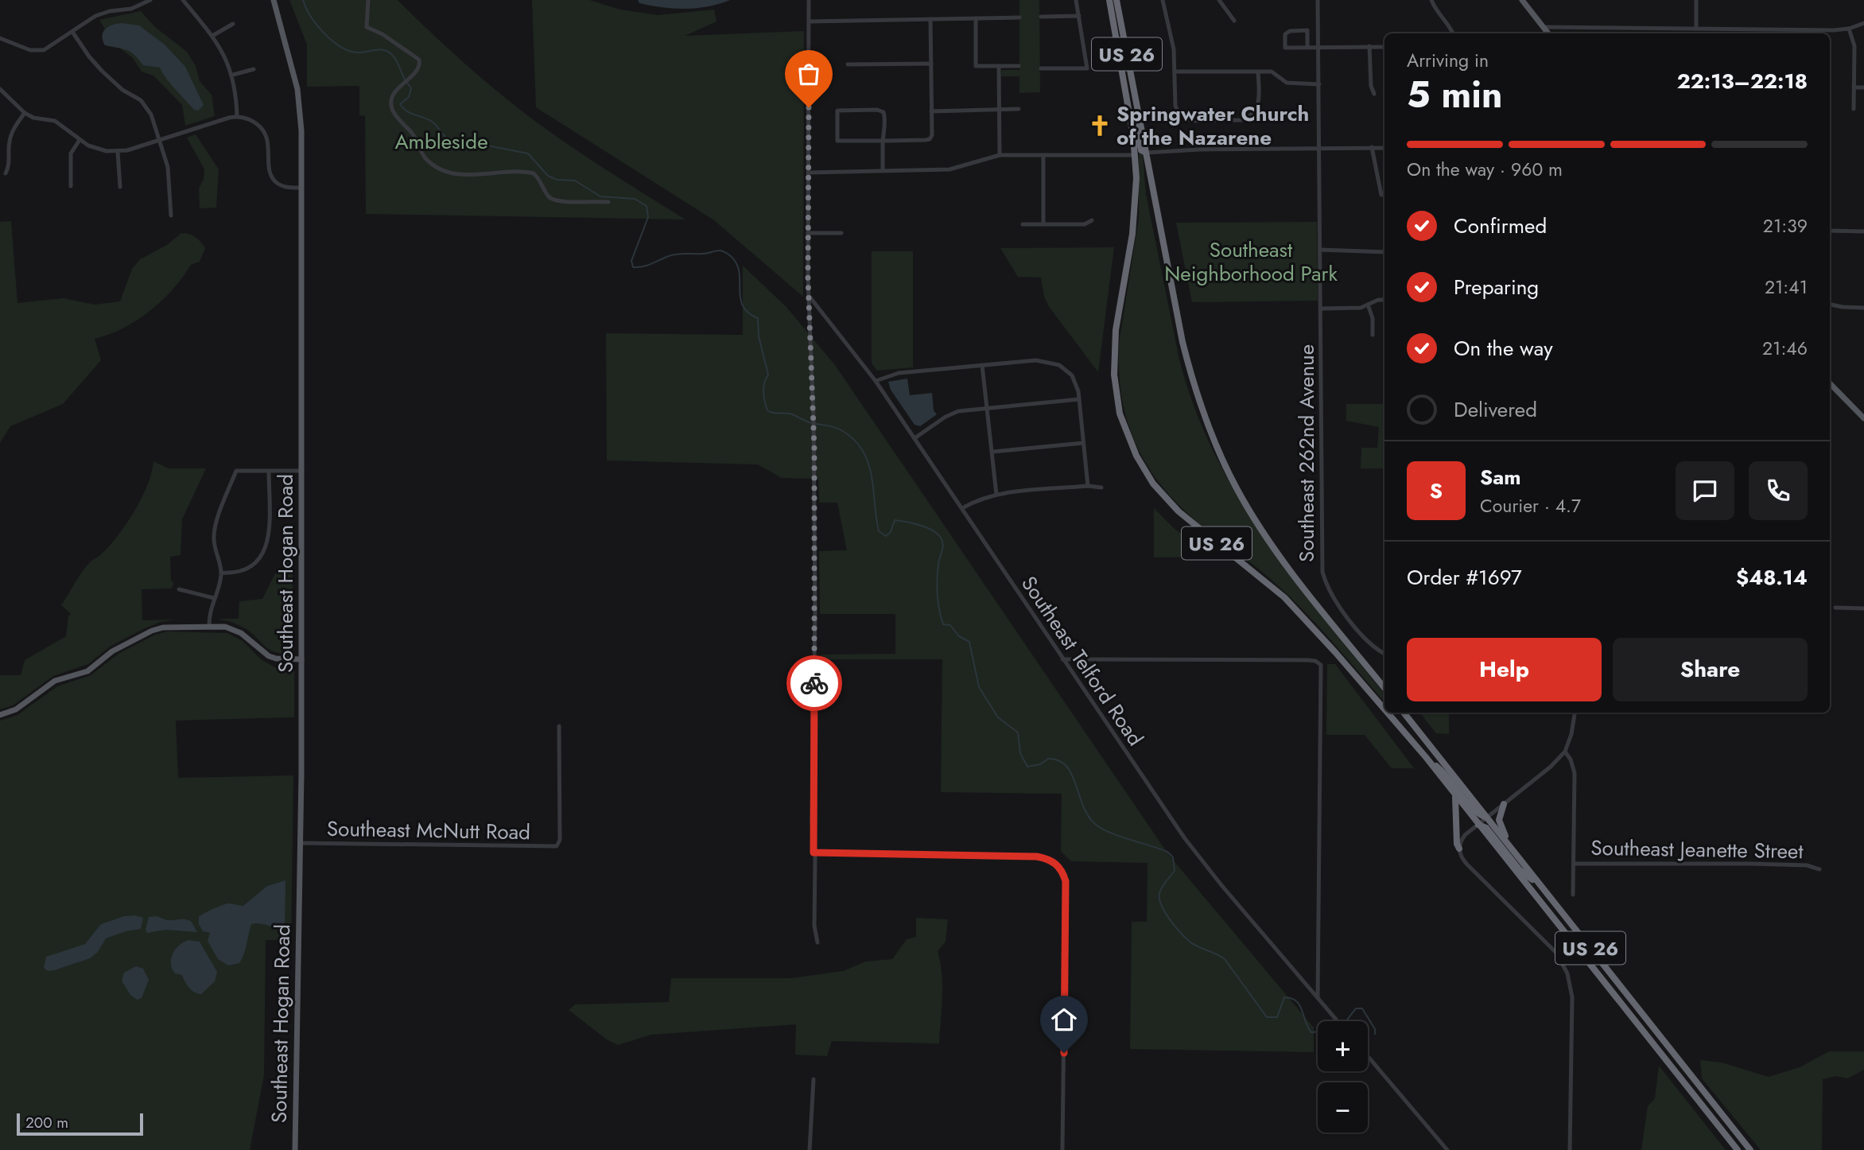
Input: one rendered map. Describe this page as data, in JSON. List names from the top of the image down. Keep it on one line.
{"streets":{"highway":["US 26"],"main road":["Southeast Hogan Road"],"street":["Southeast 262nd Avenue","Southeast Telford Road","Southeast McNutt Road","Southeast Jeanette Street"]},"crossings":[["Southeast Hogan Road","Southeast McNutt Road"]],"parks":["Ambleside","Southeast Neighborhood Park"],"places":{"church":["Springwater Church of the Nazarene"]},"scale_bar":"200 m","page":{"heading":["5 min","Arriving in","22:13–22:18"],"panel":["Sam","Courier · 4.7","Order #1697","$48.14"],"bar":"On the way · 960 m","list":[["Confirmed","21:39"],["Preparing","21:41"],["On the way","21:46"],"Delivered"],"round":"S","buttons":["Help","Share"],"map_buttons":["+","−"],"scale":"200 m"}}
